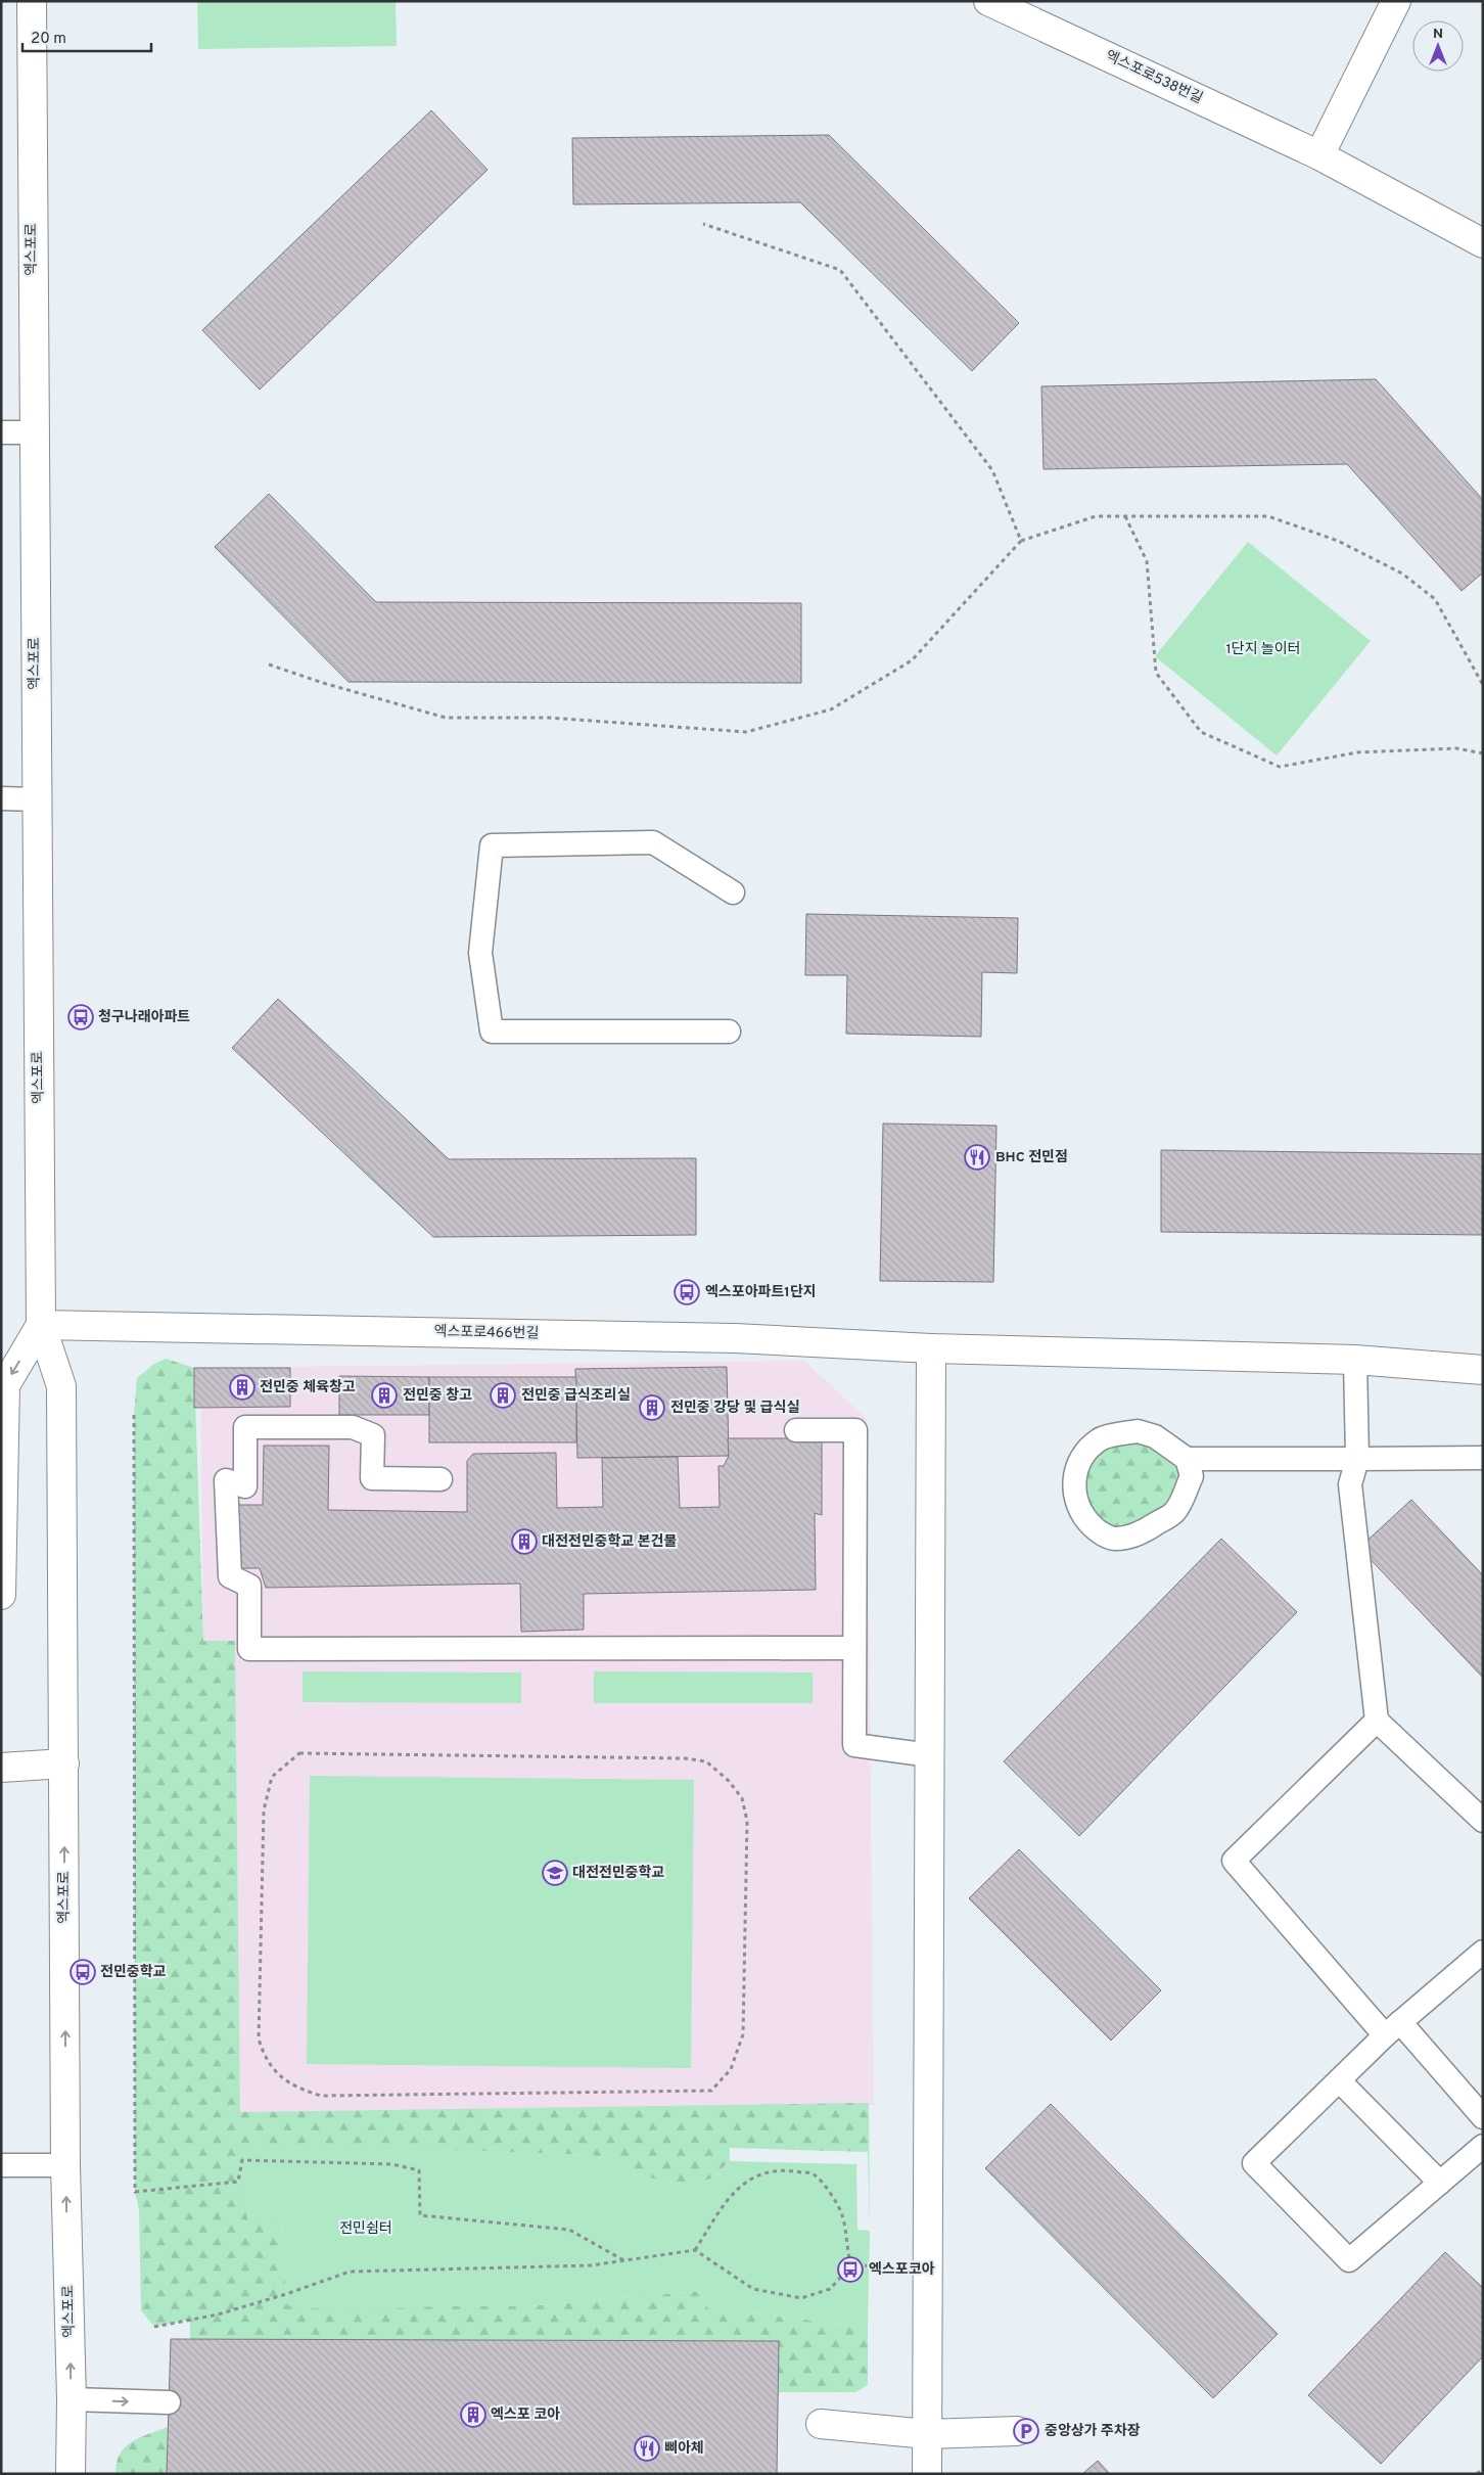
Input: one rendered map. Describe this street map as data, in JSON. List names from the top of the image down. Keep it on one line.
{"streets":{"street":["엑스포로538번길","엑스포로","엑스포로466번길"]},"crossings":[["엑스포로","엑스포로466번길"]],"parks":["1단지 놀이터","전민쉼터"],"places":{"bus stop":["청구나래아파트","엑스포아파트1단지","전민중학교","엑스포코아"],"restaurant":["BHC 전민점","삐아체"],"building":["전민중 체육창고","전민중 창고","전민중 급식조리실","전민중 강당 및 급식실","대전전민중학교 본건물","엑스포 코아"],"school or university":["대전전민중학교"],"parking":["중앙상가 주차장"]},"scale_bar":"20 m","north":"top"}
